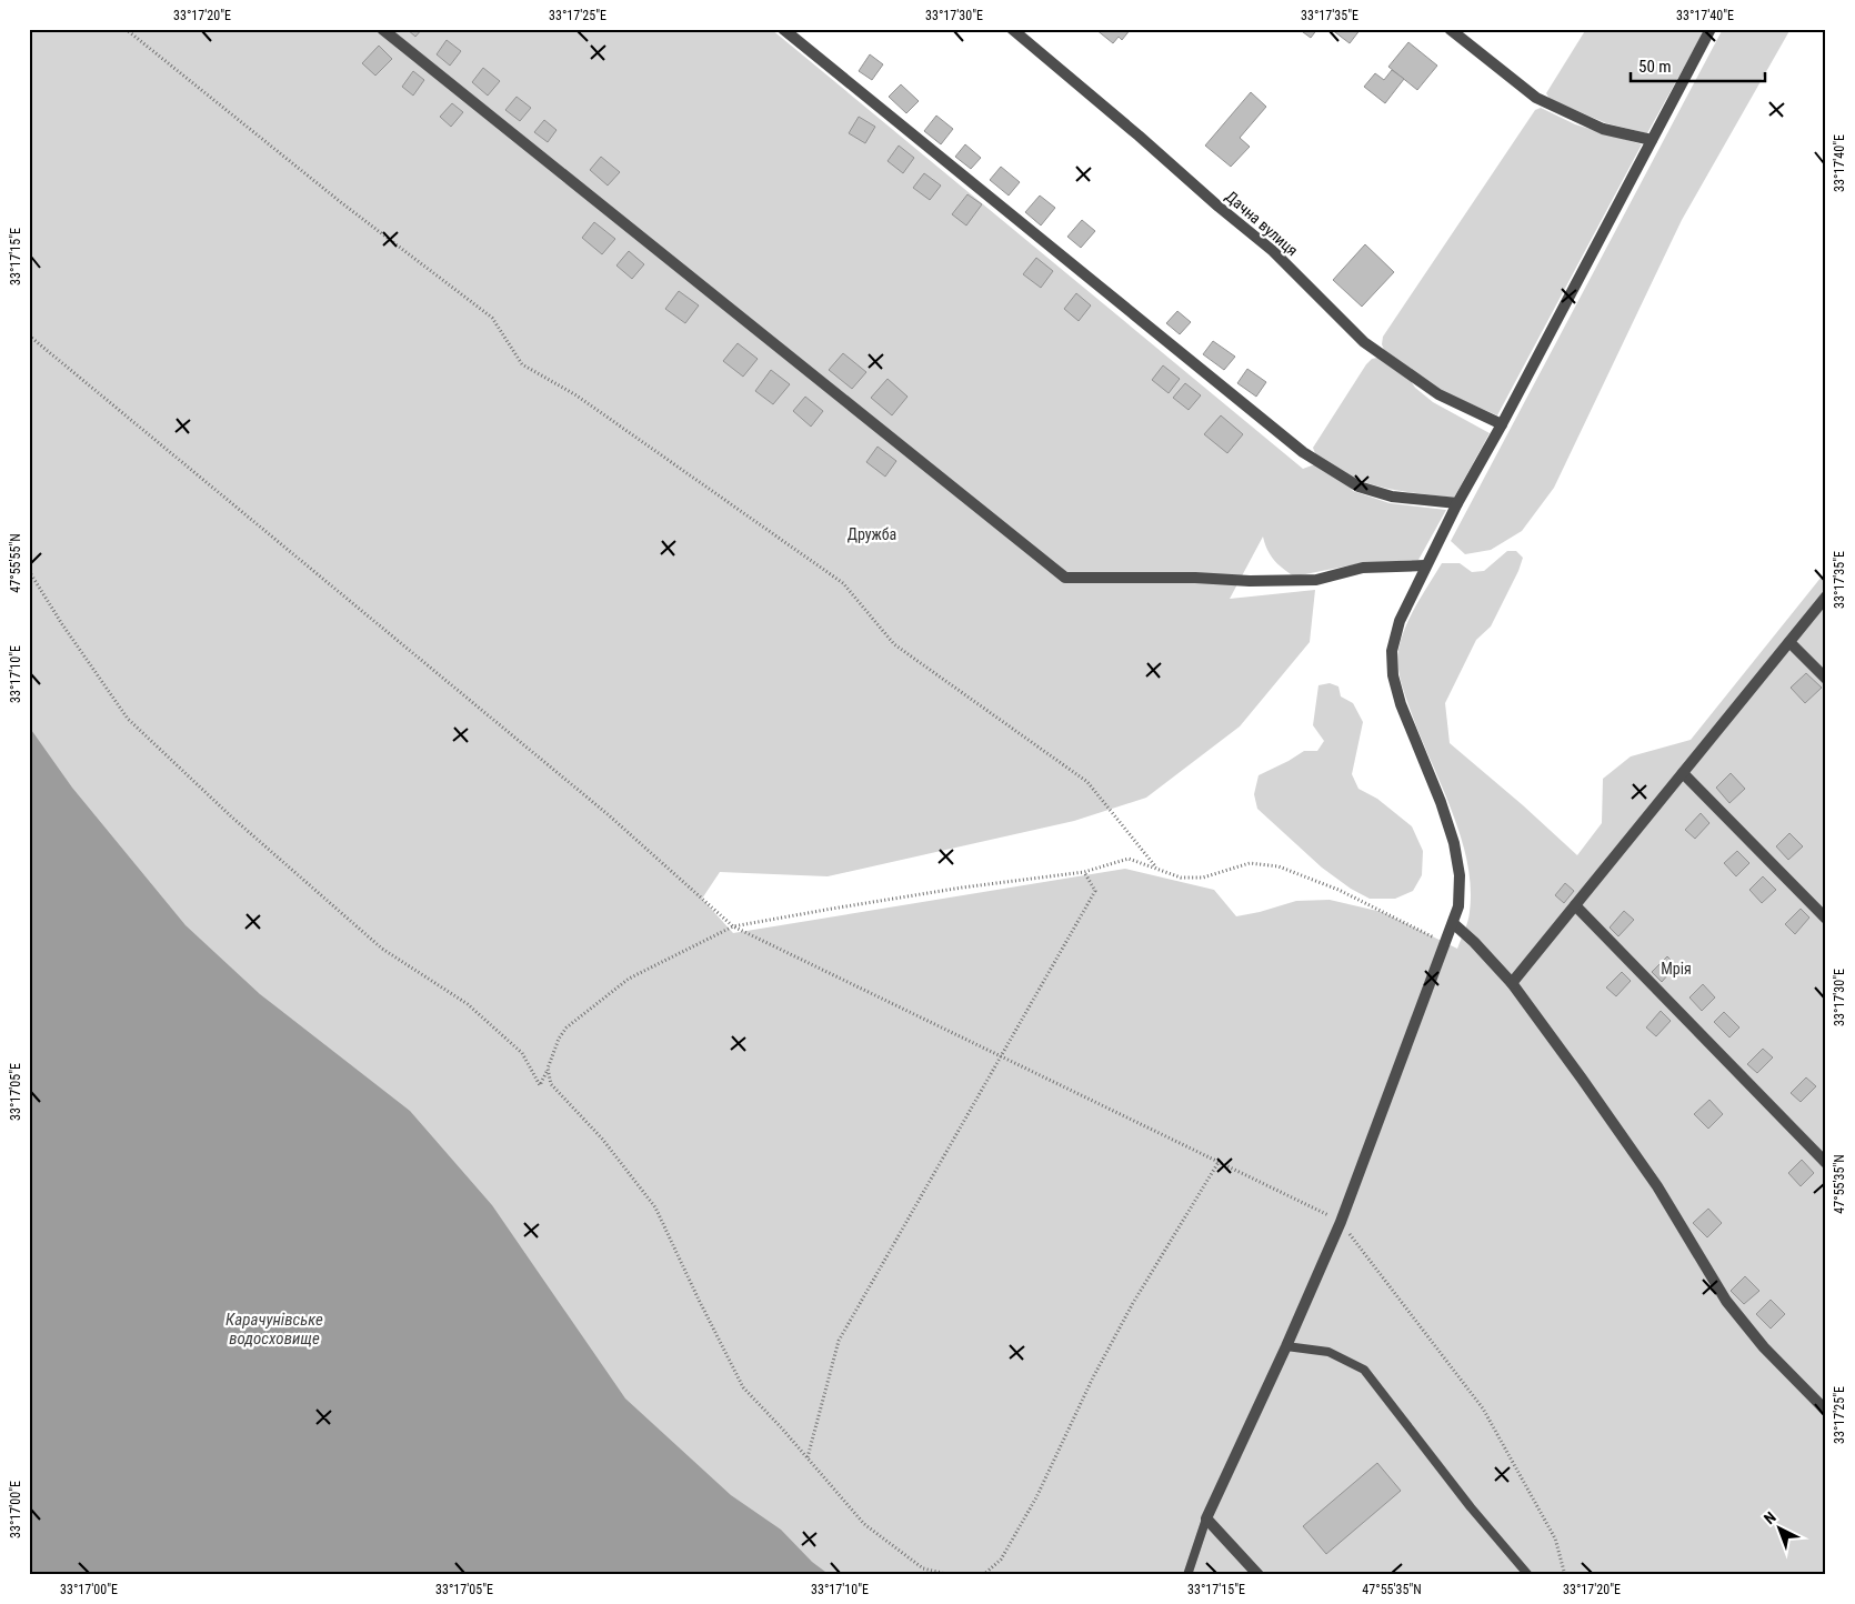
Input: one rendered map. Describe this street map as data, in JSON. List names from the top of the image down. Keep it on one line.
{"streets":{"street":["Дачна вулиця"]},"water":["Карачунівське водосховище"],"parks":["Дружба","Мрія"],"scale_bar":"50 m","north":"top left","coordinates":["33°17'20\"E","33°17'25\"E","33°17'30\"E","33°17'35\"E","33°17'40\"E","33°17'15\"E","47°55'55\"N","33°17'10\"E","33°17'05\"E","47°55'35\"N","33°17'00\"E"]}
